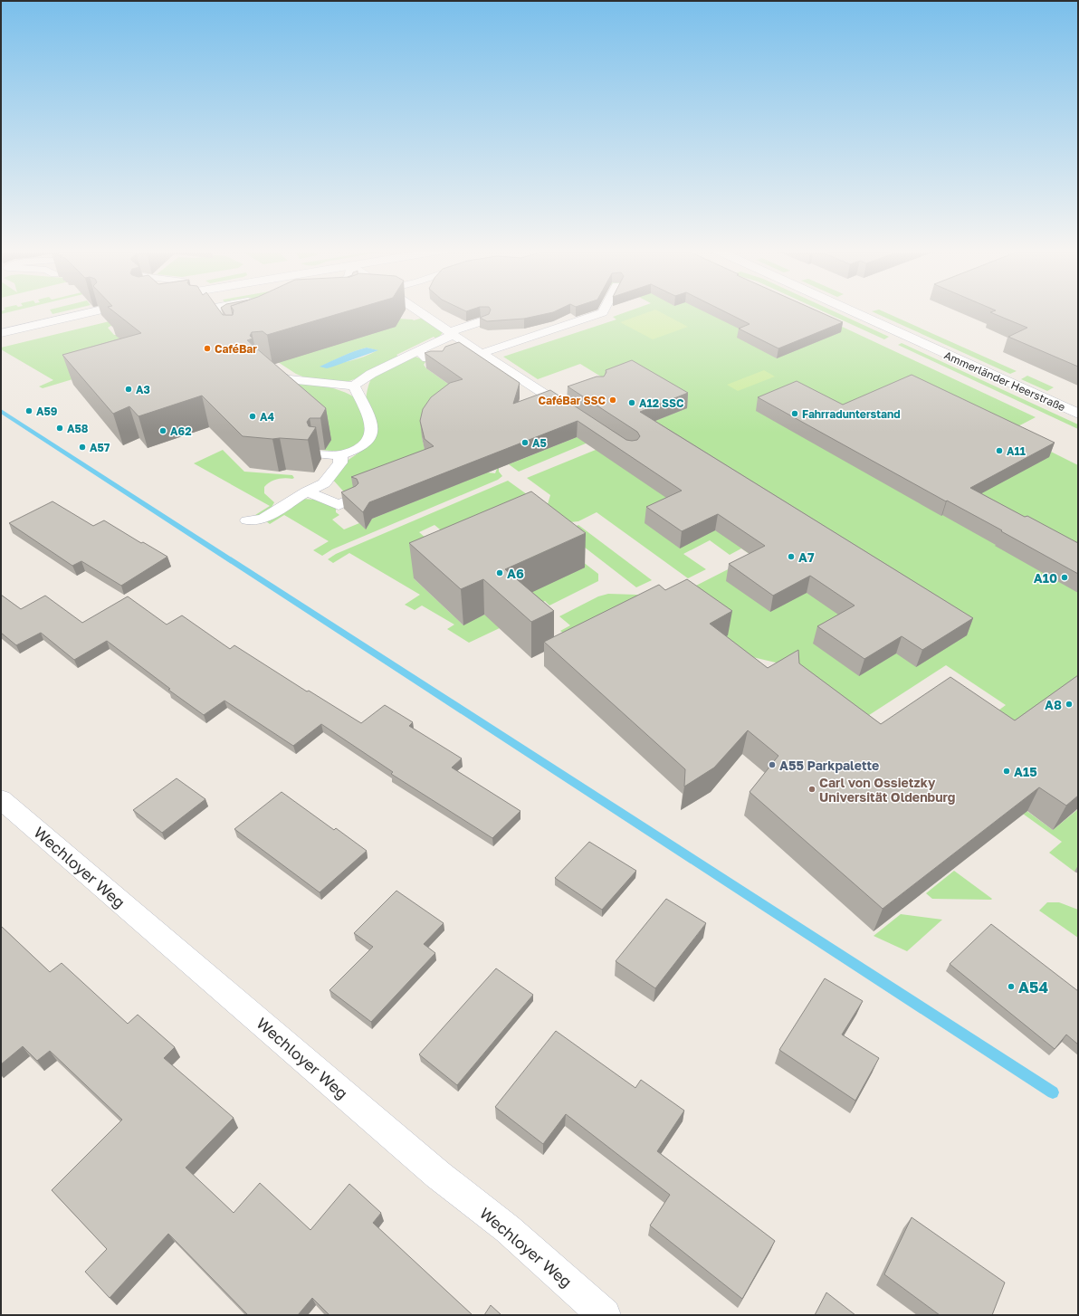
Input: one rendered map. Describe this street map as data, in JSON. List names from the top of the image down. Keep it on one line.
{"streets":{"street":["Ammerländer Heerstraße","Wechloyer Weg"]},"places":["CaféBar","A3","CaféBar SSC","A12 SSC","A59","Fahrradunterstand","A4","A58","A62","A5","A57","A11","A7","A6","A10","A8","A55 Parkpalette","A15","Carl von Ossietzky Universität Oldenburg","A54"]}
